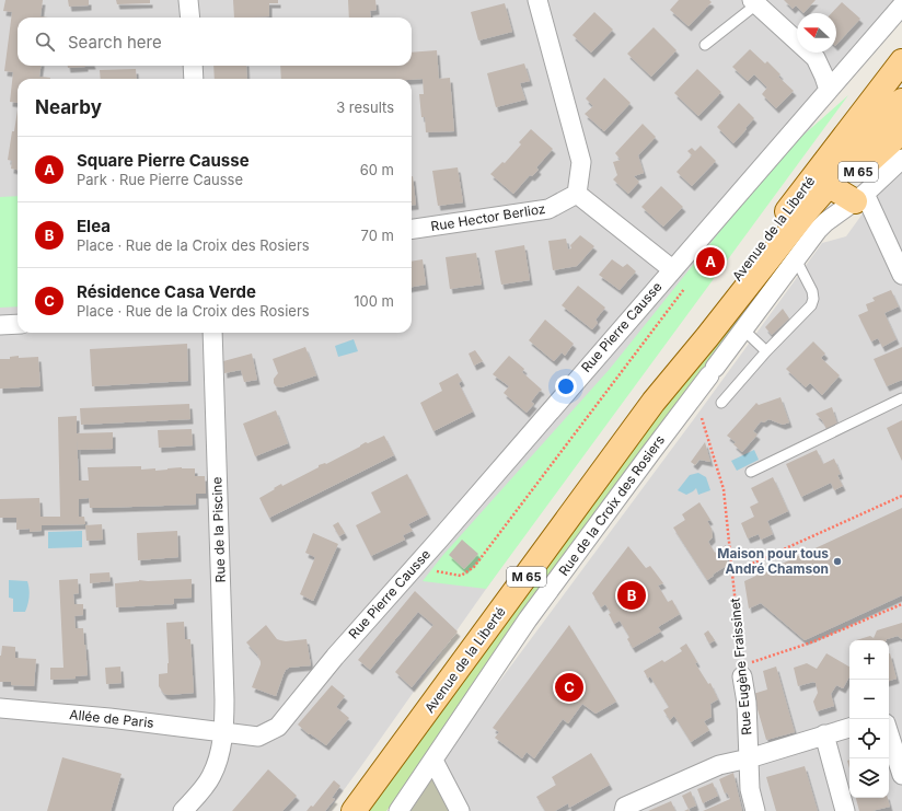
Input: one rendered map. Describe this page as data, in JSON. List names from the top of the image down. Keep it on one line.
{"streets":{"main road":["M 65","Avenue de la Liberté"],"street":["Rue Hector Berlioz","Rue Pierre Causse","Rue de la Croix des Rosiers","Rue de la Piscine","Rue Eugène Fraissinet","Allée de Paris"]},"crossings":[["Rue Pierre Causse","Rue de la Piscine"],["Rue Pierre Causse","Allée de Paris"],["Rue de la Croix des Rosiers","Rue Eugène Fraissinet"],["Rue de la Piscine","Allée de Paris"]],"places":["Maison pour tous André Chamson"],"north":"left","page":{"search":"Search here","heading":["Nearby","3 results"],"list":[{"mark":"A","name":"Square Pierre Causse","note":"Park · Rue Pierre Causse","value":"60 m"},{"mark":"B","name":"Elea","note":"Place · Rue de la Croix des Rosiers","value":"70 m"},{"mark":"C","name":"Résidence Casa Verde","note":"Place · Rue de la Croix des Rosiers","value":"100 m"}],"pins":["A","B","C"],"map_buttons":["+","−"]}}
